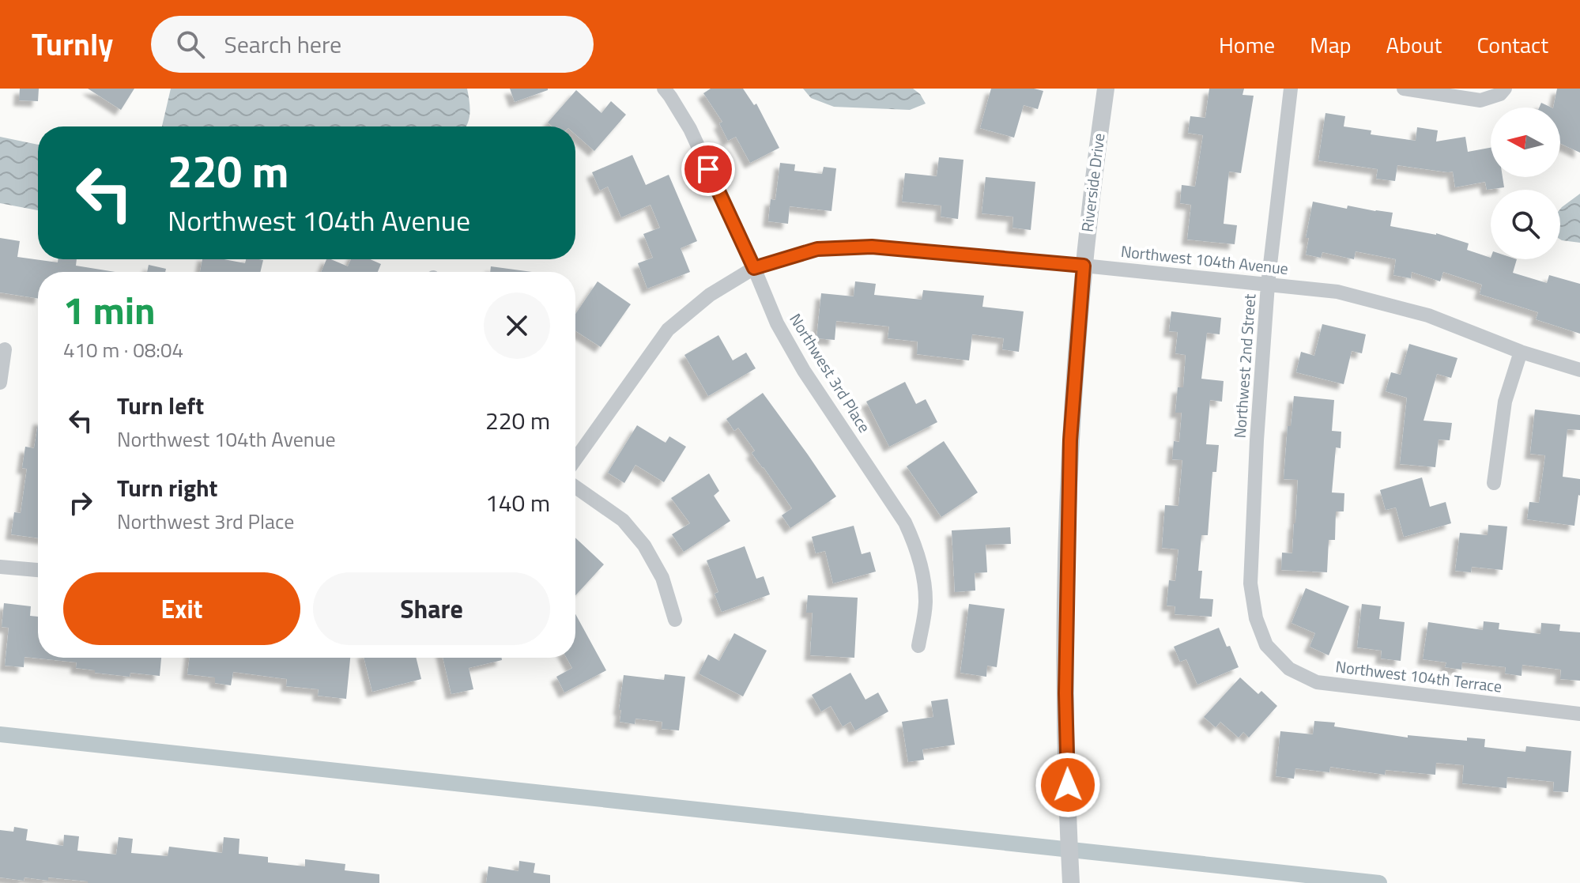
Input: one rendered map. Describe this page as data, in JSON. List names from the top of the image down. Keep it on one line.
{"streets":{"street":["Riverside Drive","Northwest 104th Avenue","Northwest 2nd Street","Northwest 3rd Place","Northwest 104th Terrace"]},"crossings":[["Riverside Drive","Northwest 104th Avenue"],["Northwest 104th Avenue","Northwest 2nd Street"],["Northwest 104th Avenue","Northwest 3rd Place"],["Northwest 2nd Street","Northwest 104th Terrace"]],"north":"left","page":{"header":"Turnly","search":"Search here","nav":["Home","Map","About","Contact"],"turn":["220 m","Northwest 104th Avenue"],"heading":["1 min","410 m · 08:04"],"list":[{"name":"Turn left","note":"Northwest 104th Avenue","value":"220 m"},{"name":"Turn right","note":"Northwest 3rd Place","value":"140 m"}],"buttons":["Exit","Share"]}}
